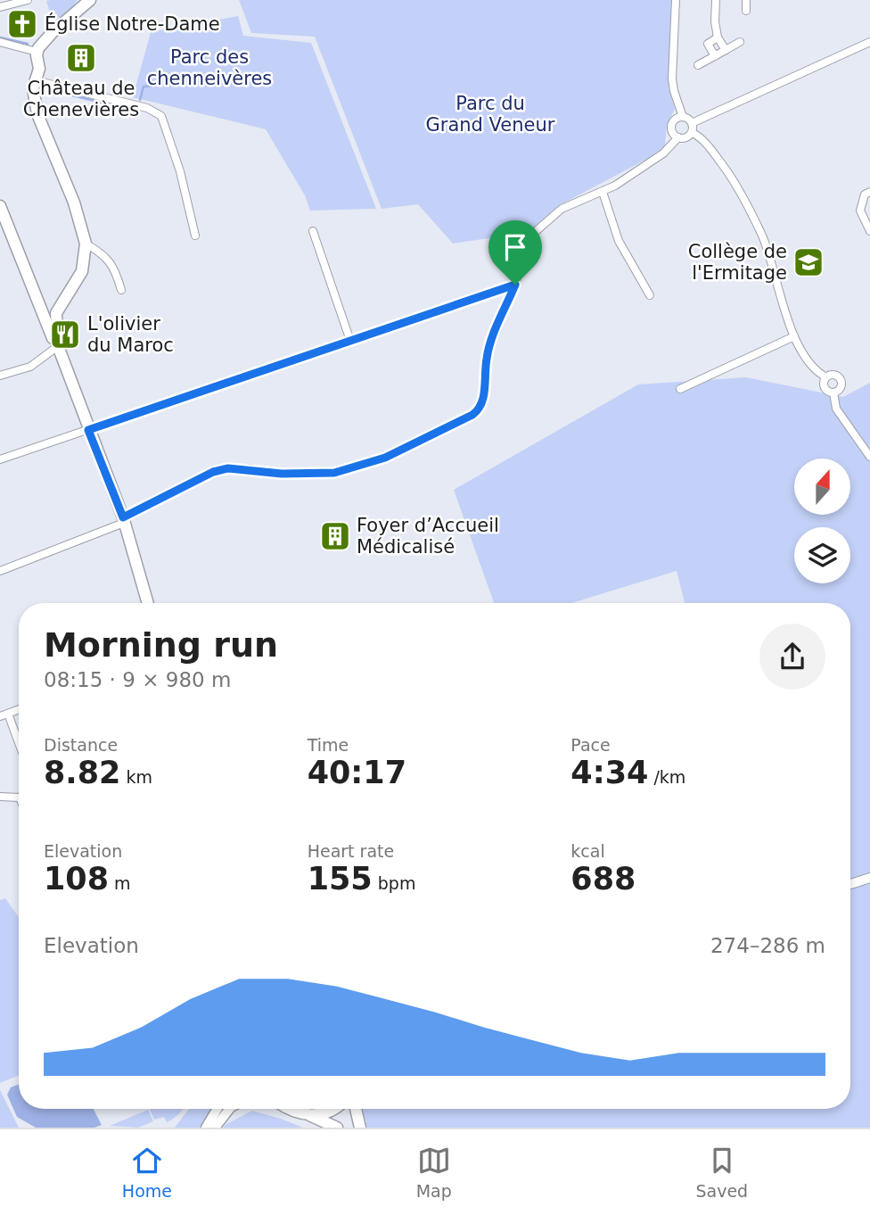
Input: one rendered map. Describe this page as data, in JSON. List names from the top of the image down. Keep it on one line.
{"parks":["Parc des chenneivères","Parc du Grand Veneur"],"places":{"church":["Église Notre-Dame"],"building":["Château de Chenevières","Foyer d’Accueil Médicalisé"],"school or university":["Collège de l'Ermitage"],"restaurant":["L'olivier du Maroc"]},"north":"top","page":{"heading":["Morning run","08:15 · 9 × 980 m"],"stats":[["Distance","8.82 km"],["Time","40:17"],["Pace","4:34 /km"],["Elevation","108 m"],["Heart rate","155 bpm"],["kcal","688"]],"chart":["Elevation","274–286 m"],"tabs":["Home","Map","Saved"]}}
